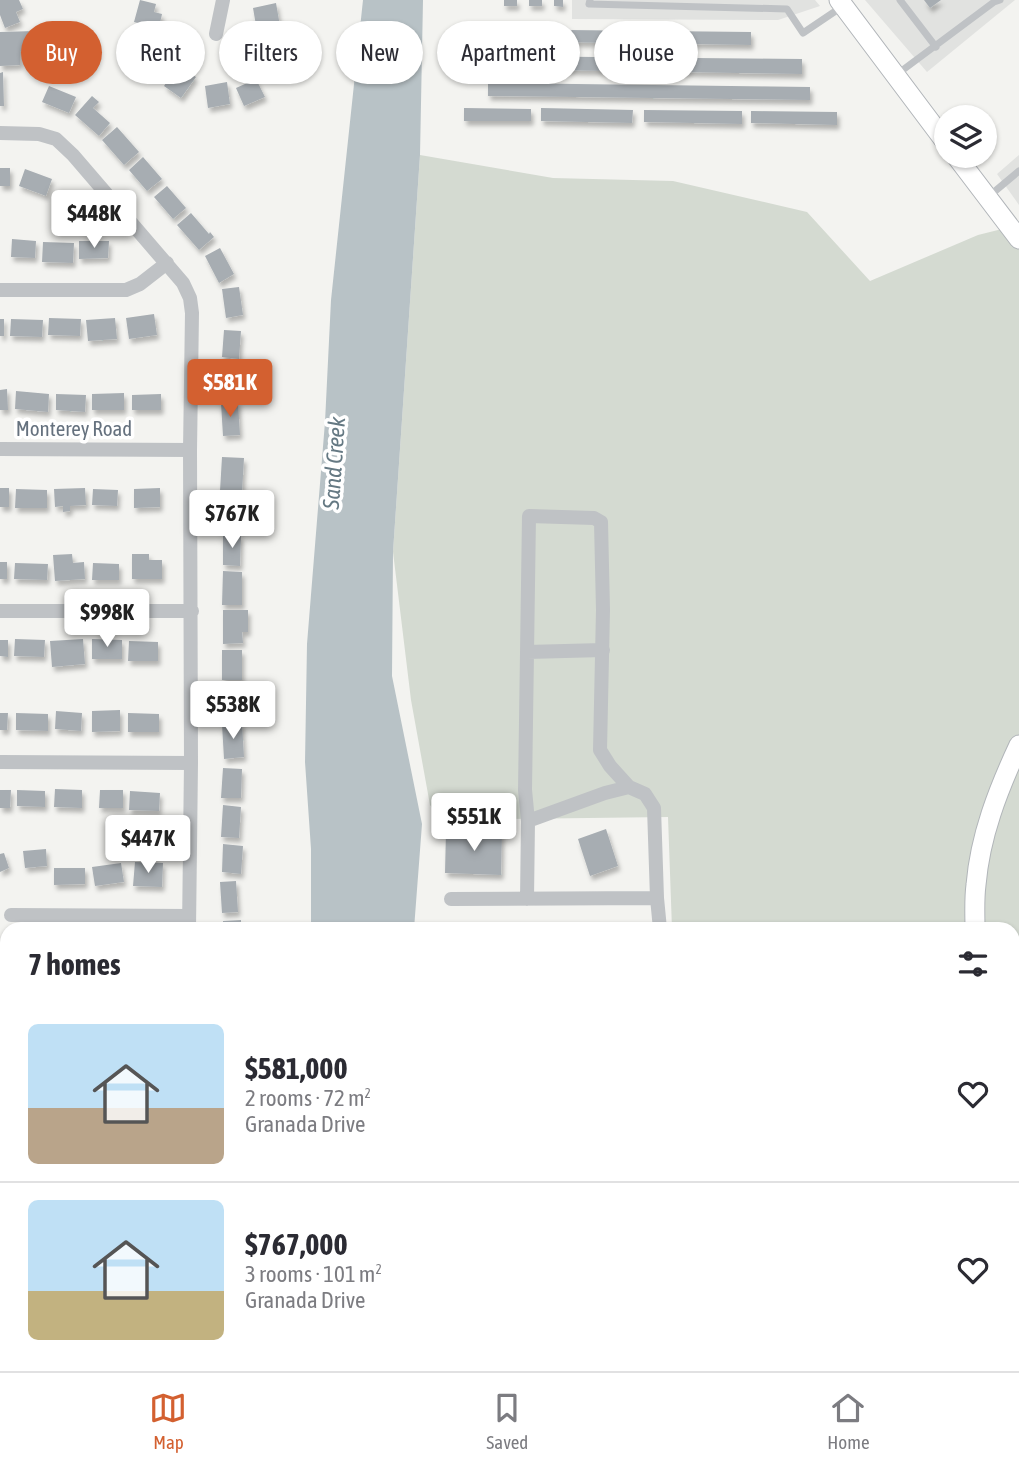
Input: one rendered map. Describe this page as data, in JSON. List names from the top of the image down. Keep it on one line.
{"streets":{"street":["Monterey Road"]},"water":["Sand Creek"],"page":{"chip":["Buy","Rent","Filters","New","Apartment","House"],"price":["$448K","$581K","$767K","$998K","$538K","$551K","$447K"],"heading":"7 homes","list":[{"name":"$581,000","note":"2 rooms · 72 m² · Granada Drive"},{"name":"$767,000","note":"3 rooms · 101 m² · Granada Drive"}],"tabs":["Map","Saved","Home"]}}
